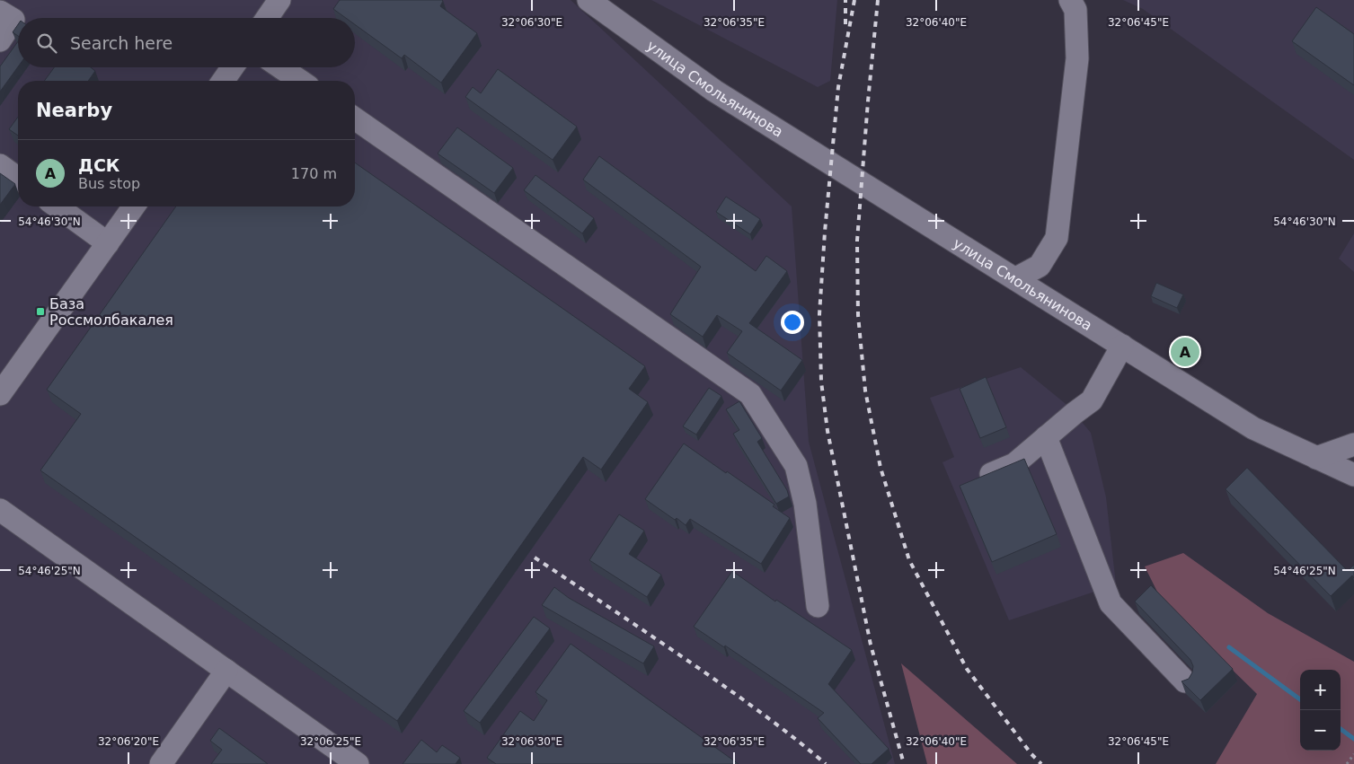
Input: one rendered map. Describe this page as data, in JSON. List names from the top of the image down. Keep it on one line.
{"streets":{"street":["улица Смольянинова"]},"places":{"transit":["База Россмолбакалея"]},"page":{"search":"Search here","heading":"Nearby","list":[{"mark":"A","name":"ДСК","note":"Bus stop","value":"170 m"}],"pins":"A","map_buttons":["+","−"]},"coordinates":["32°06'30\"E","32°06'35\"E","32°06'40\"E","32°06'45\"E","54°46'30\"N","54°46'25\"N","32°06'20\"E","32°06'25\"E"]}
